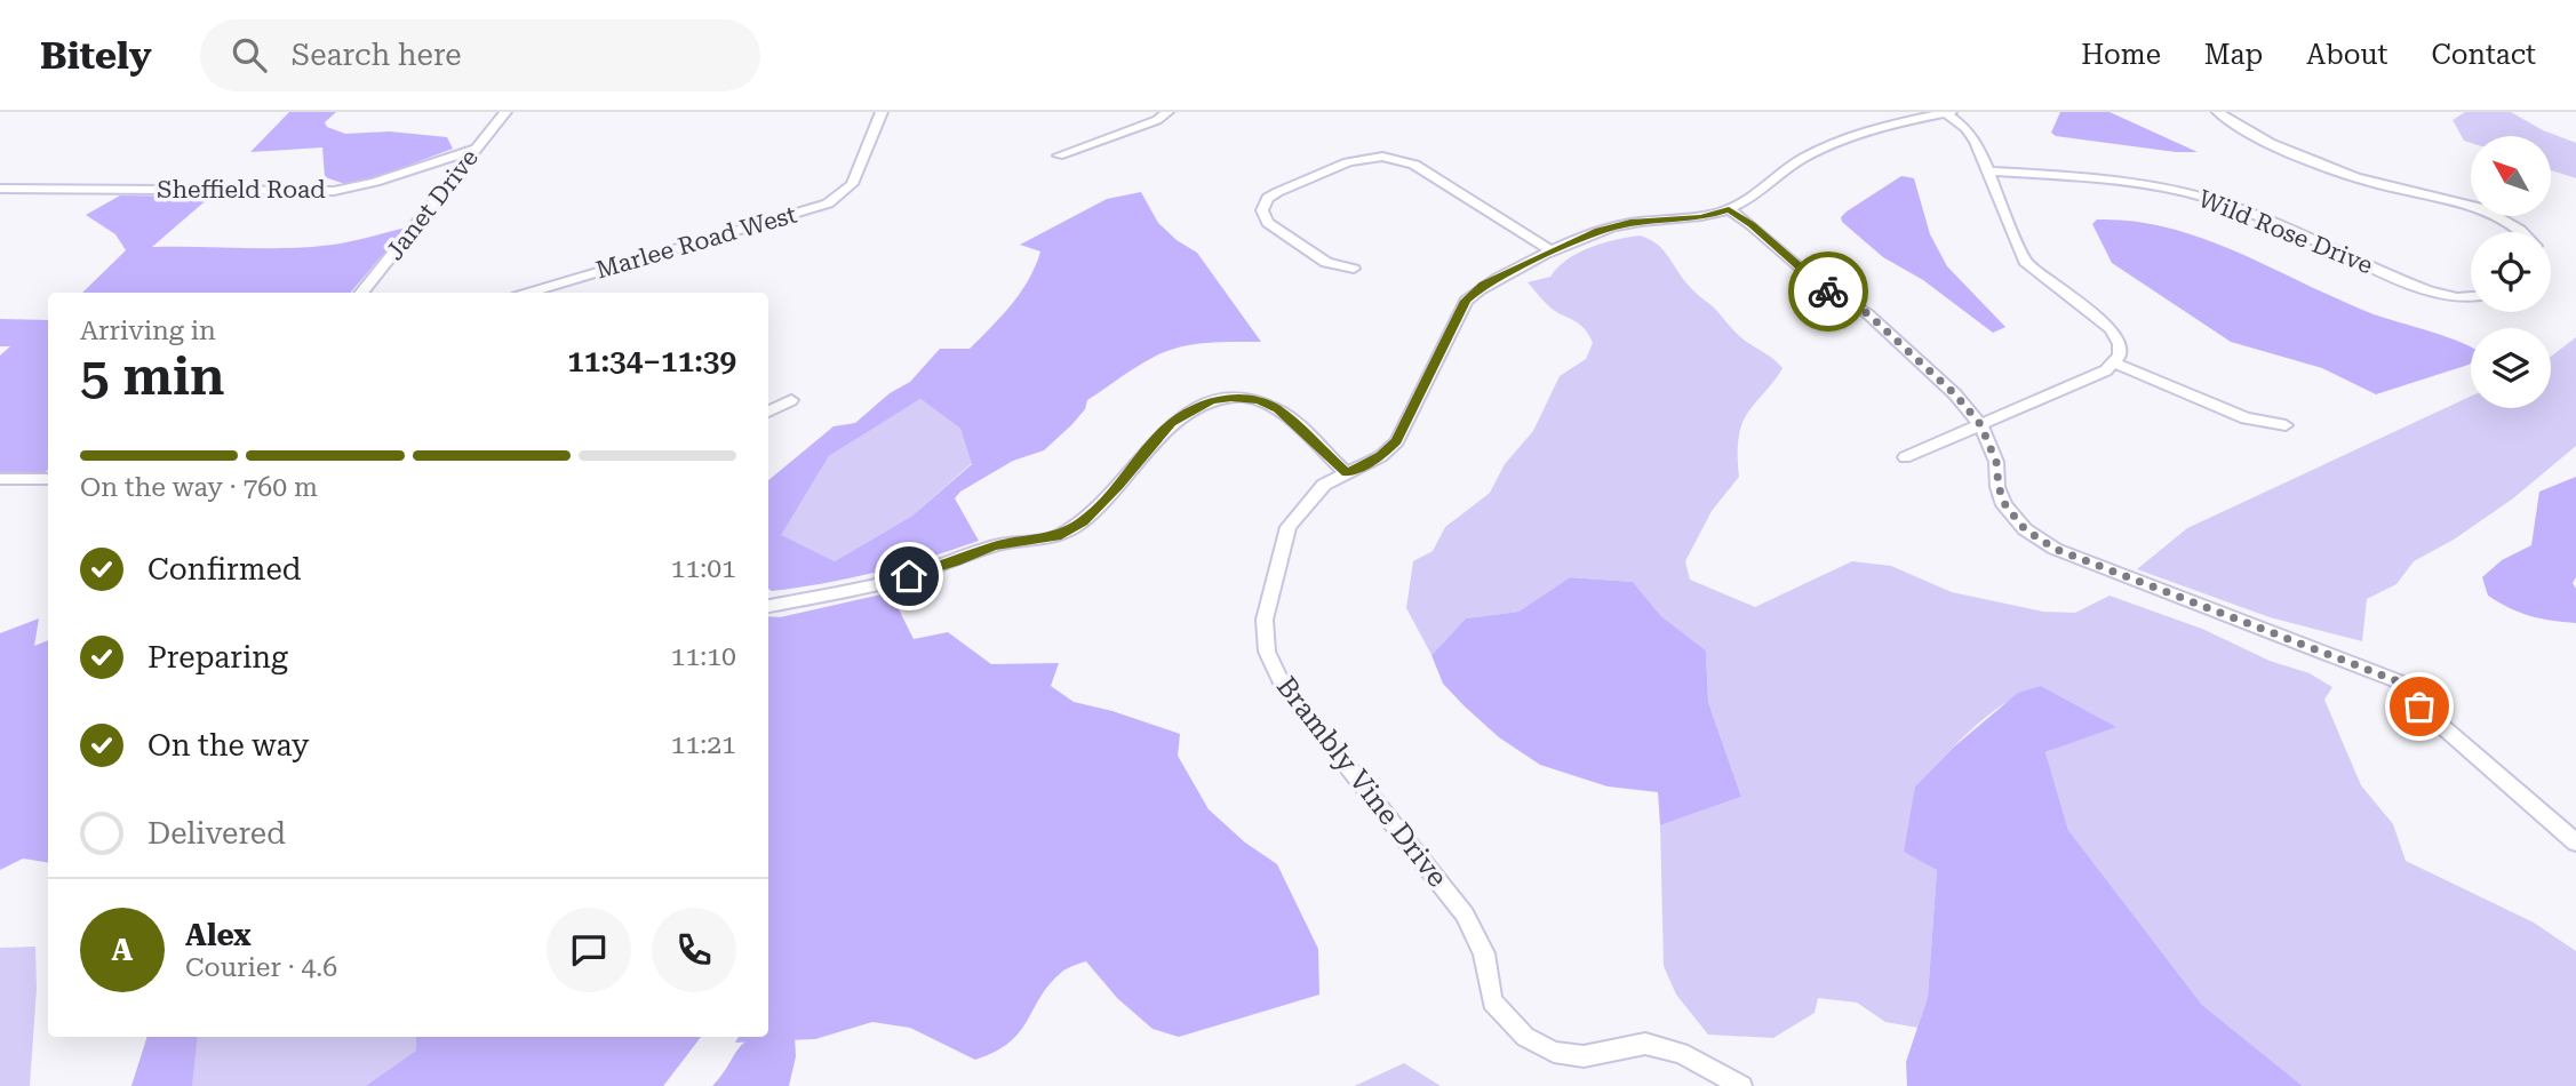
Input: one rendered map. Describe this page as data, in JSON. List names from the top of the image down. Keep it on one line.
{"streets":{"street":["Sheffield Road","Janet Drive","Wild Rose Drive","Marlee Road West","Brambly Vine Drive"]},"crossings":[["Sheffield Road","Janet Drive"]],"north":"top left","page":{"header":"Bitely","search":"Search here","nav":["Home","Map","About","Contact"],"heading":["5 min","Arriving in","11:34–11:39"],"panel":["Alex","Courier · 4.6"],"bar":"On the way · 760 m","list":[["Confirmed","11:01"],["Preparing","11:10"],["On the way","11:21"],"Delivered"],"round":"A"}}
